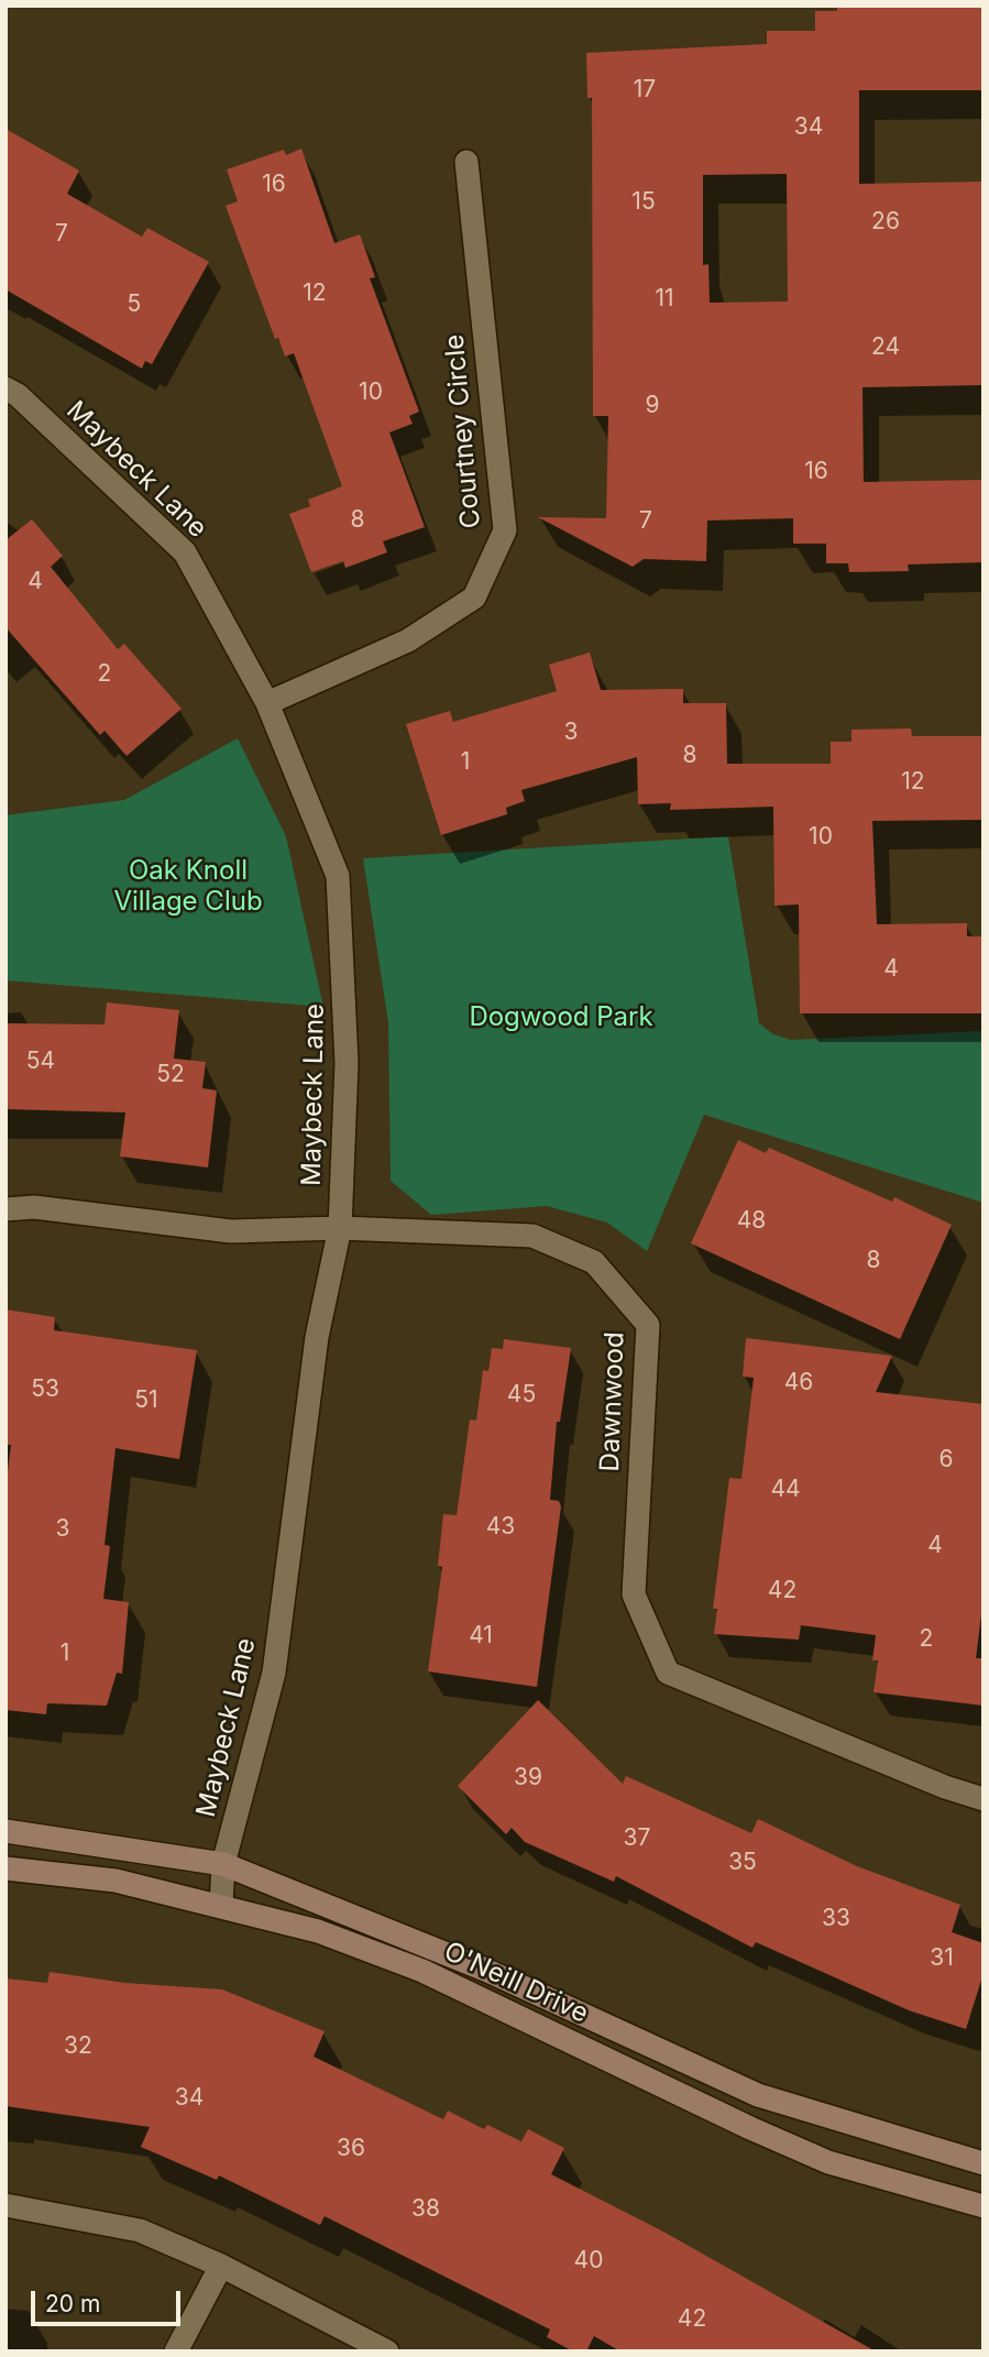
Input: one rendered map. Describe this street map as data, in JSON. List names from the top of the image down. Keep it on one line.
{"streets":{"main road":["O'Neill Drive"],"street":["Courtney Circle","Maybeck Lane","Dawnwood"]},"crossings":[["Courtney Circle","Maybeck Lane"],["Maybeck Lane","Dawnwood"],["Maybeck Lane","O'Neill Drive"]],"parks":["Oak Knoll Village Club","Dogwood Park"],"house_numbers":["17","34","16","15","26","7","12","11","5","24","10","9","16","8","7","4","2","3","8","1","12","10","4","54","52","48","8","46","53","45","51","6","44","43","3","4","42","41","2","1","39","37","35","33","31","32","34","36","38","40","42"],"scale_bar":"20 m"}
